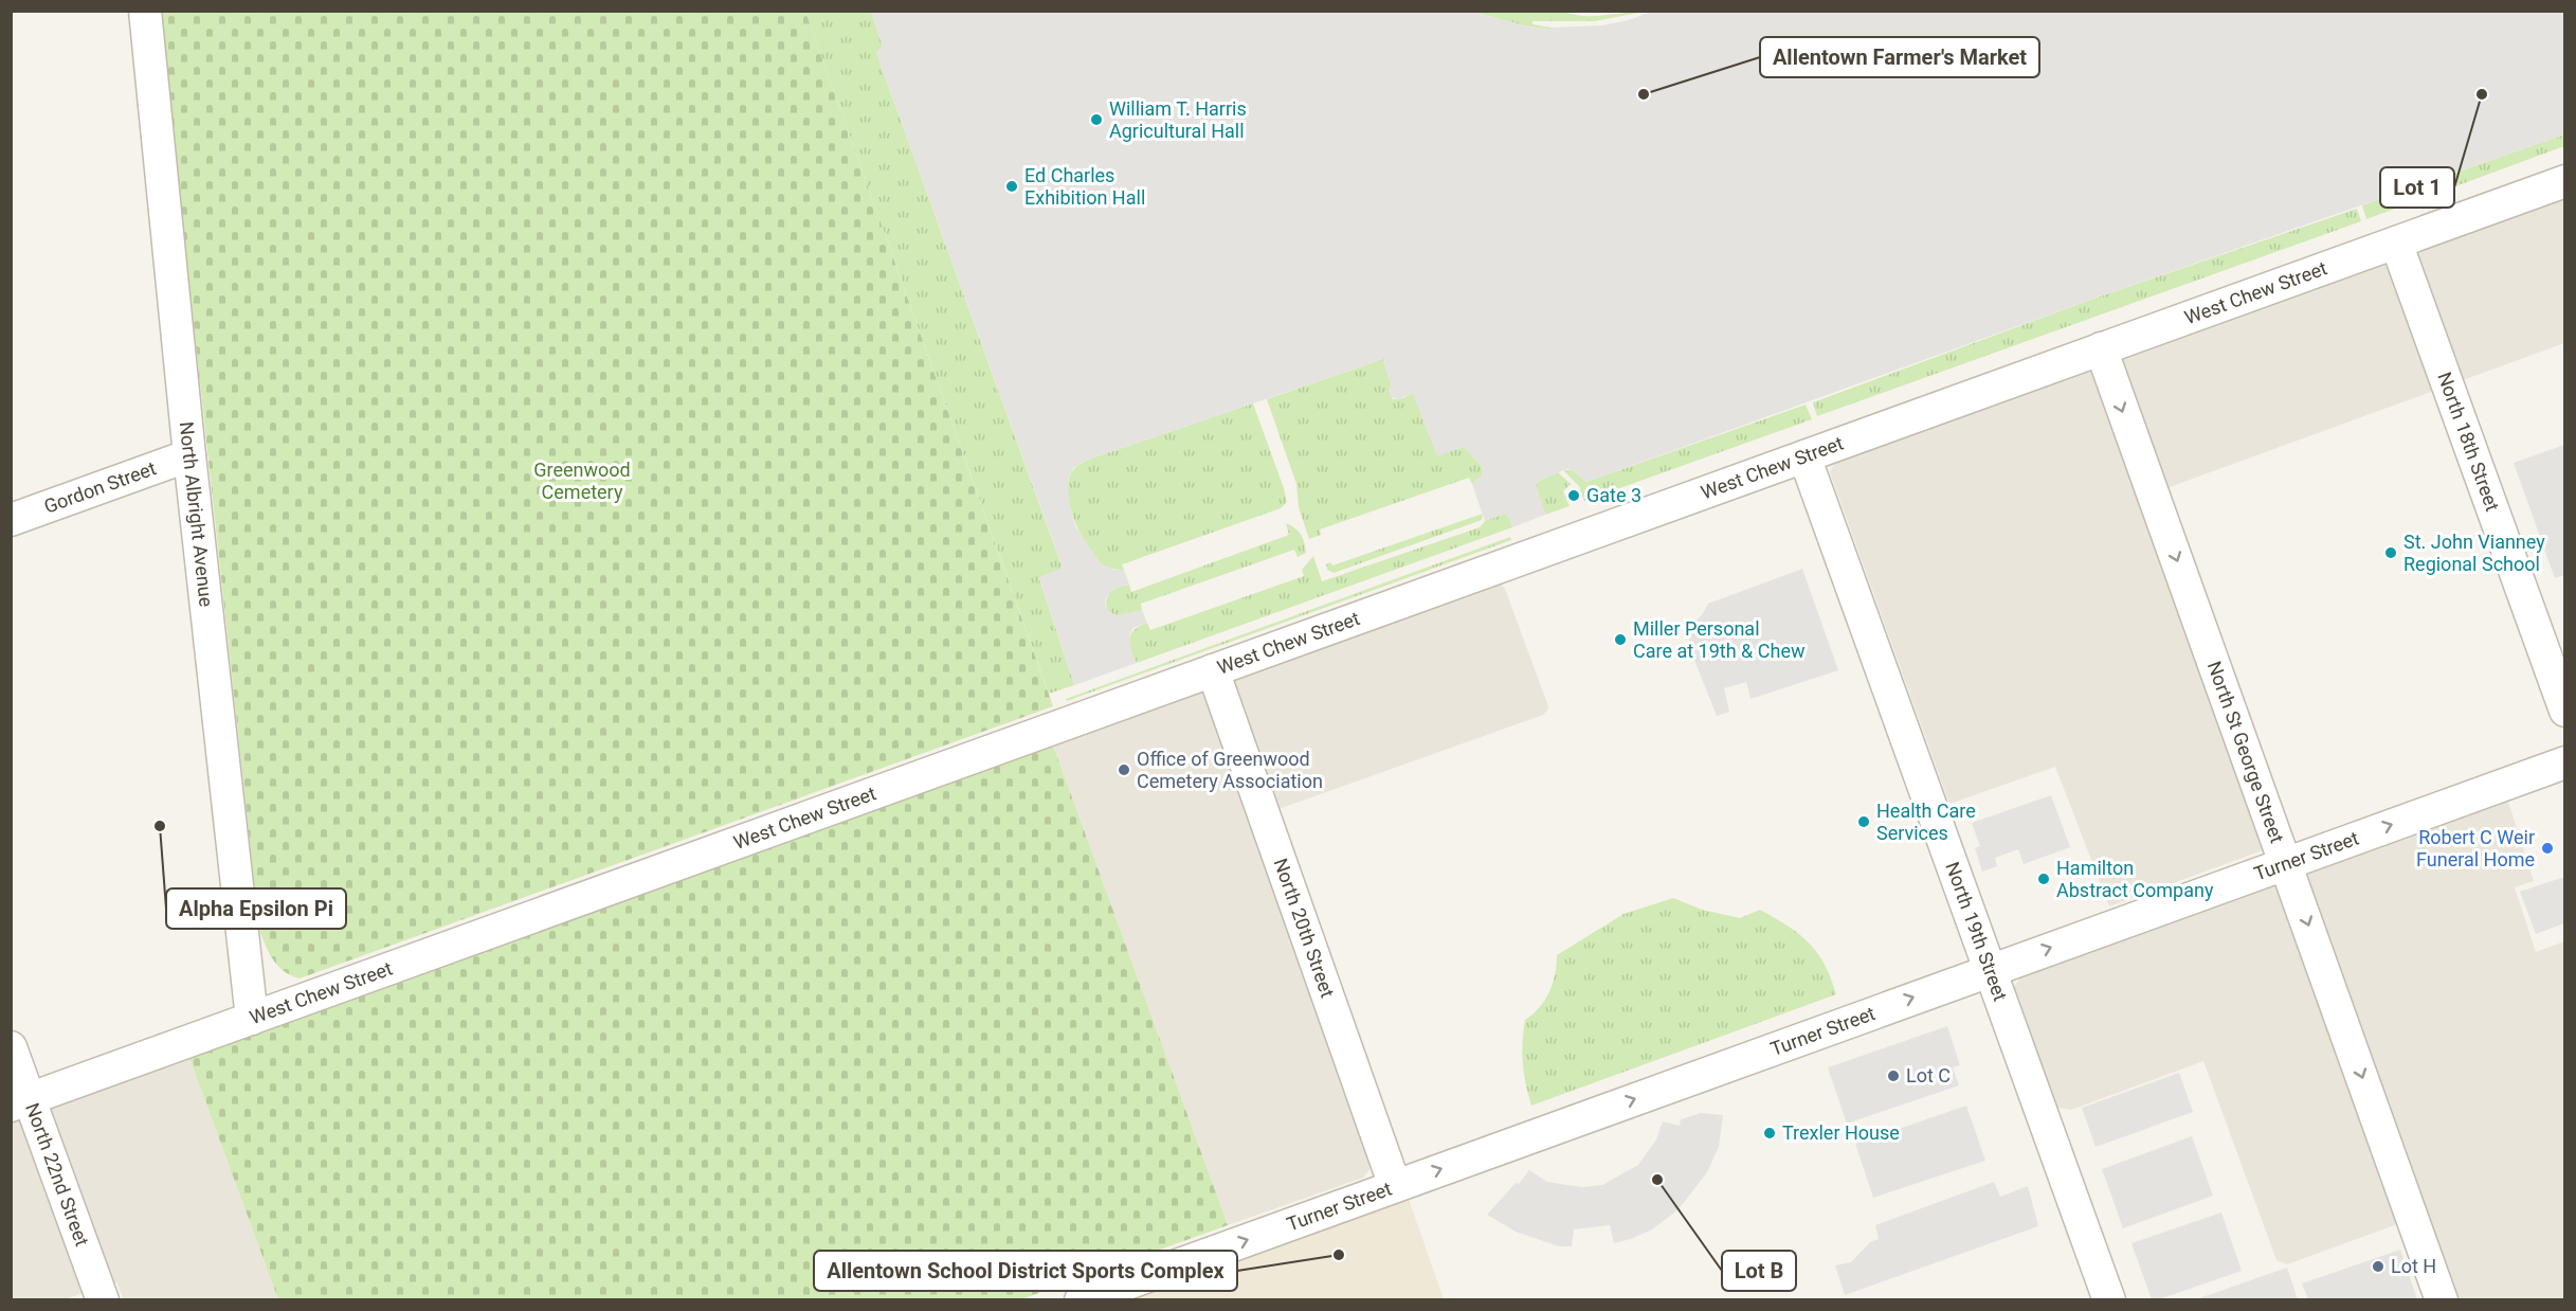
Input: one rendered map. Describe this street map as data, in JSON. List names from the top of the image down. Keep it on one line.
{"streets":{"street":["West Chew Street","North 18th Street","Gordon Street","North Albright Avenue","North St George Street","Turner Street","North 20th Street","North 19th Street","North 22nd Street"]},"crossings":[["West Chew Street","North 18th Street"],["West Chew Street","North Albright Avenue"],["West Chew Street","North St George Street"],["West Chew Street","North 20th Street"],["West Chew Street","North 19th Street"],["West Chew Street","North 22nd Street"],["Gordon Street","North Albright Avenue"],["North St George Street","Turner Street"],["Turner Street","North 20th Street"],["Turner Street","North 19th Street"]],"one_way":["North St George Street","Turner Street"],"parks":["Greenwood Cemetery"],"places":["Allentown Farmer's Market","Lot 1","William T. Harris Agricultural Hall","Ed Charles Exhibition Hall","Gate 3","St. John Vianney Regional School","Miller Personal Care at 19th & Chew","Office of Greenwood Cemetery Association","Health Care Services","Alpha Epsilon Pi","Robert C Weir Funeral Home","Hamilton Abstract Company","Lot C","Trexler House","Lot B","Allentown School District Sports Complex","Lot H"]}
